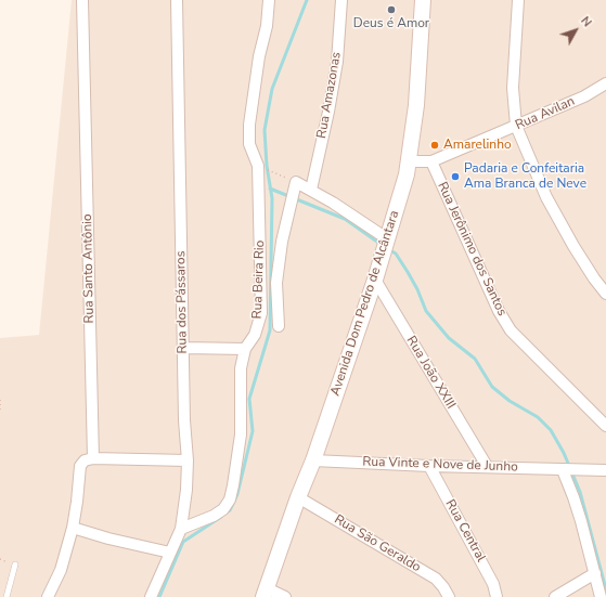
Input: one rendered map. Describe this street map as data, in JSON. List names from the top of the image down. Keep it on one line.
{"streets":{"street":["Rua Amazonas","Rua Avilan","Rua Jerônimo dos Santos","Rua Santo Antônio","Rua Beira Rio","Rua dos Pássaros","Avenida Dom Pedro de Alcântara","Rua João XXIII","Rua Vinte e Nove de Junho","Rua Central","Rua São Geraldo"]},"crossings":[["Rua Avilan","Rua Jerônimo dos Santos"],["Rua Avilan","Avenida Dom Pedro de Alcântara"],["Rua Beira Rio","Rua dos Pássaros"],["Avenida Dom Pedro de Alcântara","Rua João XXIII"],["Avenida Dom Pedro de Alcântara","Rua Vinte e Nove de Junho"],["Avenida Dom Pedro de Alcântara","Rua São Geraldo"],["Rua João XXIII","Rua Vinte e Nove de Junho"],["Rua Vinte e Nove de Junho","Rua Central"]],"places":["Deus é Amor","Amarelinho","Padaria e Confeitaria Ama Branca de Neve"],"north":"top right"}
